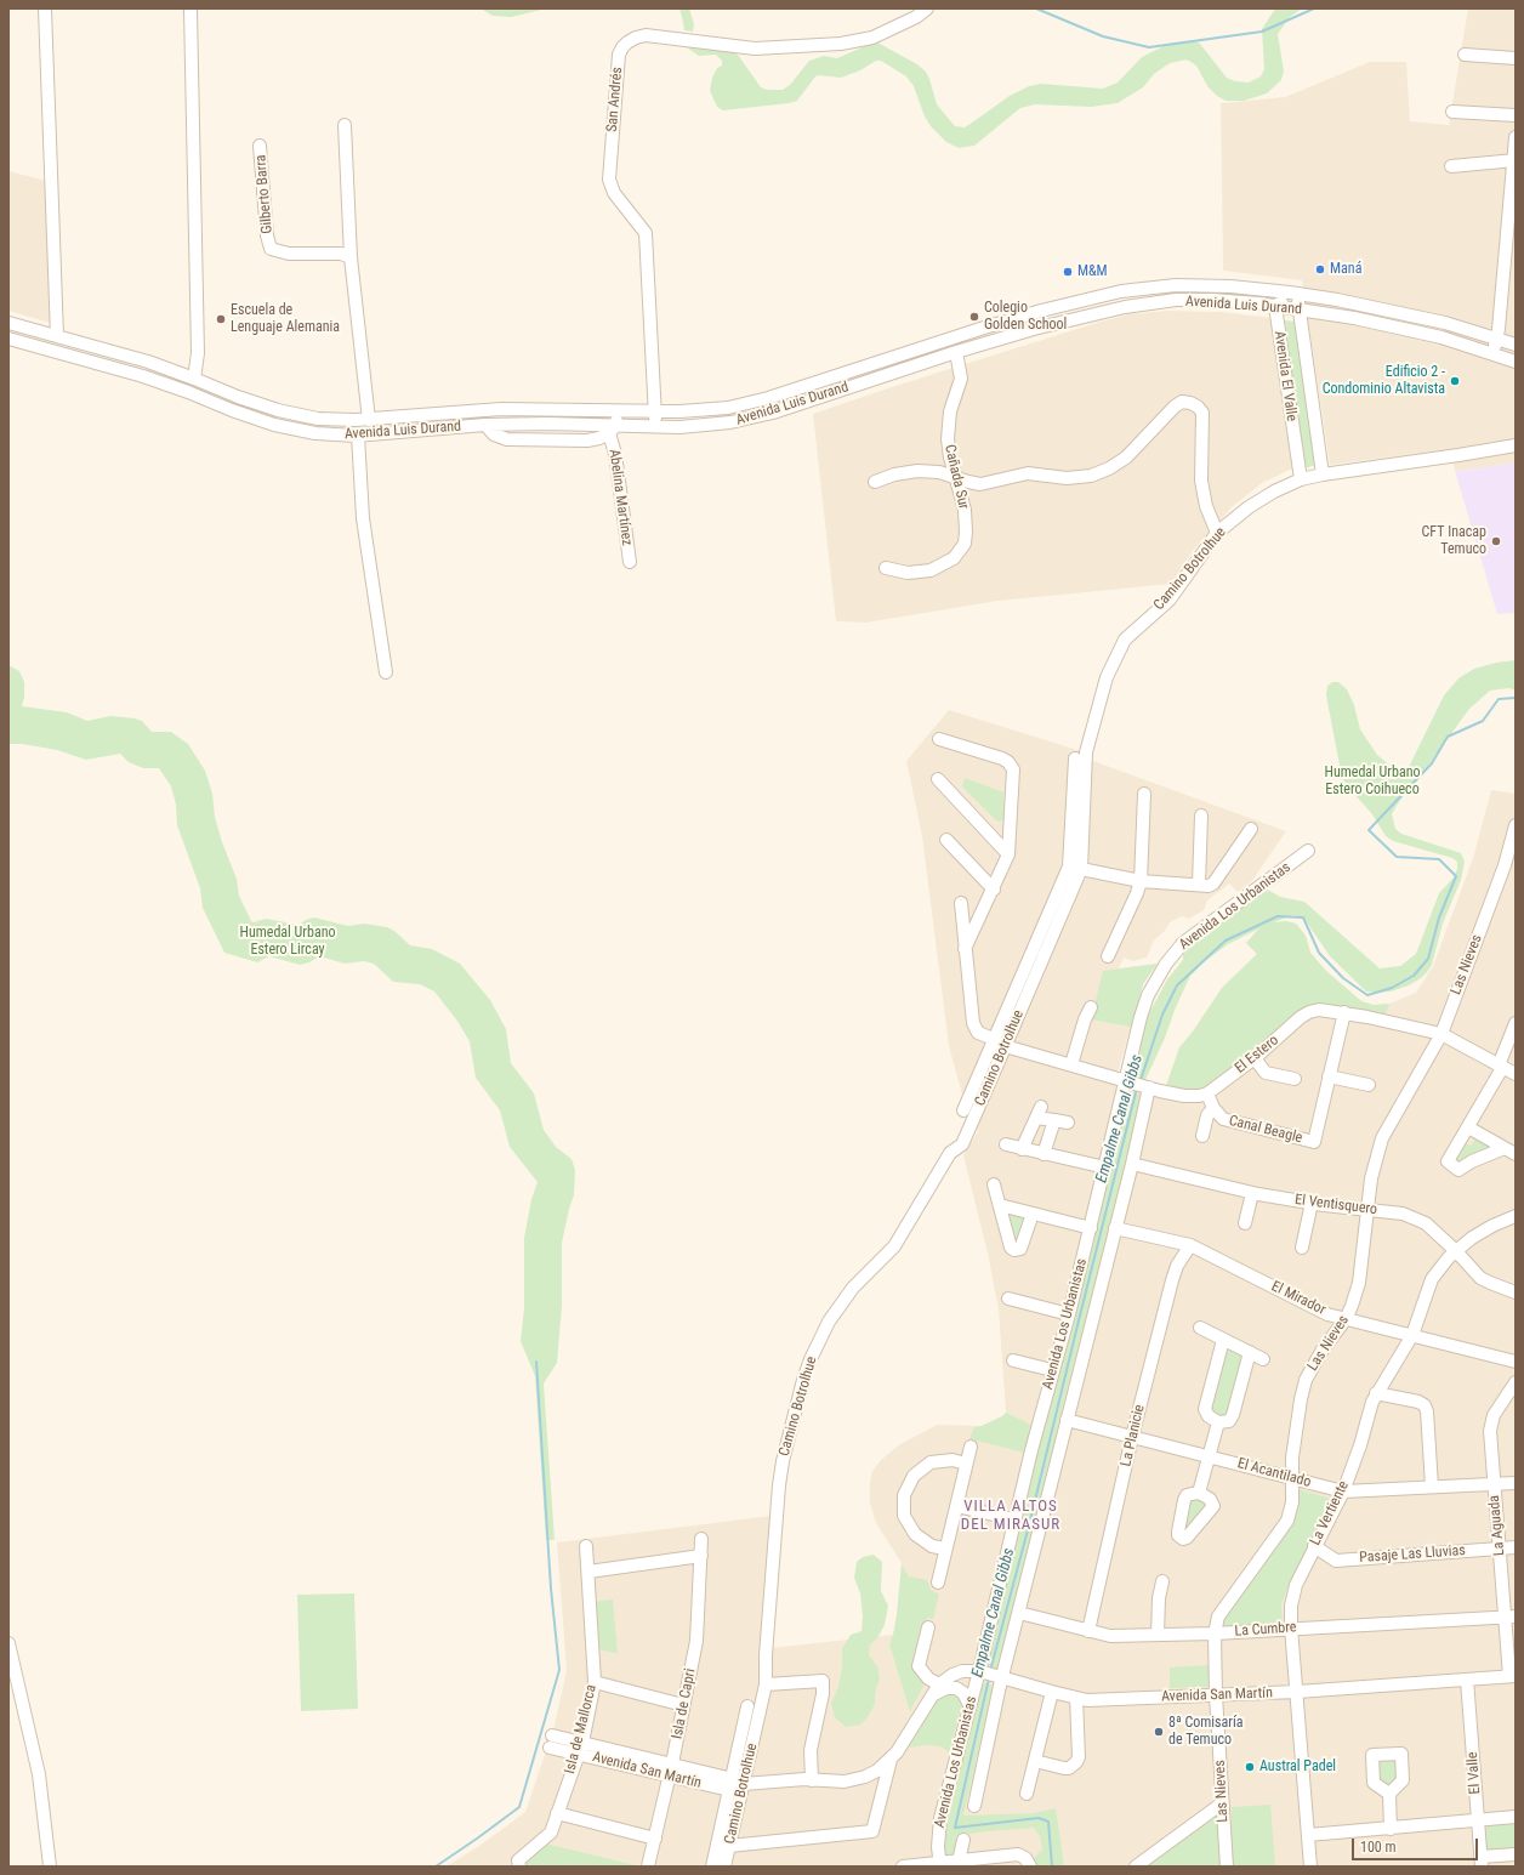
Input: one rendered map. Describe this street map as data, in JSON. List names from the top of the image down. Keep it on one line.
{"streets":{"street":["San Andrés","Gilberto Barra","Avenida Luis Durand","Avenida El Valle","Cañada Sur","Abelina Martínez","Camino Botrolhue","Avenida Los Urbanistas","Las Nieves","El Estero","Canal Beagle","El Ventisquero","El Mirador","La Planicie","El Acantilado","La Vertiente","La Aguada","Pasaje Las Lluvias","La Cumbre","Avenida San Martín","Isla de Capri","Isla de Mallorca","El Valle"]},"crossings":[["San Andrés","Avenida Luis Durand"],["Avenida Luis Durand","Avenida El Valle"],["Avenida Luis Durand","Cañada Sur"],["Avenida Luis Durand","Abelina Martínez"],["Avenida El Valle","Camino Botrolhue"],["Camino Botrolhue","Avenida San Martín"],["Avenida Los Urbanistas","El Ventisquero"],["Avenida Los Urbanistas","El Mirador"],["Avenida Los Urbanistas","El Acantilado"],["Avenida Los Urbanistas","La Cumbre"],["Avenida Los Urbanistas","Avenida San Martín"],["Las Nieves","El Estero"],["Las Nieves","El Ventisquero"],["Las Nieves","El Mirador"],["Las Nieves","El Acantilado"],["Las Nieves","La Cumbre"],["Las Nieves","Avenida San Martín"],["El Estero","Canal Beagle"],["El Ventisquero","La Vertiente"],["El Mirador","La Planicie"],["El Mirador","La Vertiente"],["La Planicie","El Acantilado"],["La Planicie","La Cumbre"],["El Acantilado","La Vertiente"],["El Acantilado","La Aguada"],["La Vertiente","Pasaje Las Lluvias"],["La Vertiente","La Cumbre"],["La Vertiente","Avenida San Martín"],["La Aguada","Pasaje Las Lluvias"],["La Aguada","La Cumbre"],["La Aguada","Avenida San Martín"],["Avenida San Martín","Isla de Capri"],["Avenida San Martín","Isla de Mallorca"],["Avenida San Martín","El Valle"]],"districts":["VILLA ALTOS DEL MIRASUR"],"water":["Empalme Canal Gibbs"],"parks":["Humedal Urbano Estero Coihueco","Humedal Urbano Estero Lircay"],"places":["Maná","M&M","Colegio Golden School","Escuela de Lenguaje Alemania","Edificio 2 - Condominio Altavista","CFT Inacap Temuco","8ª Comisaría de Temuco","Austral Padel"],"scale_bar":"100 m"}
